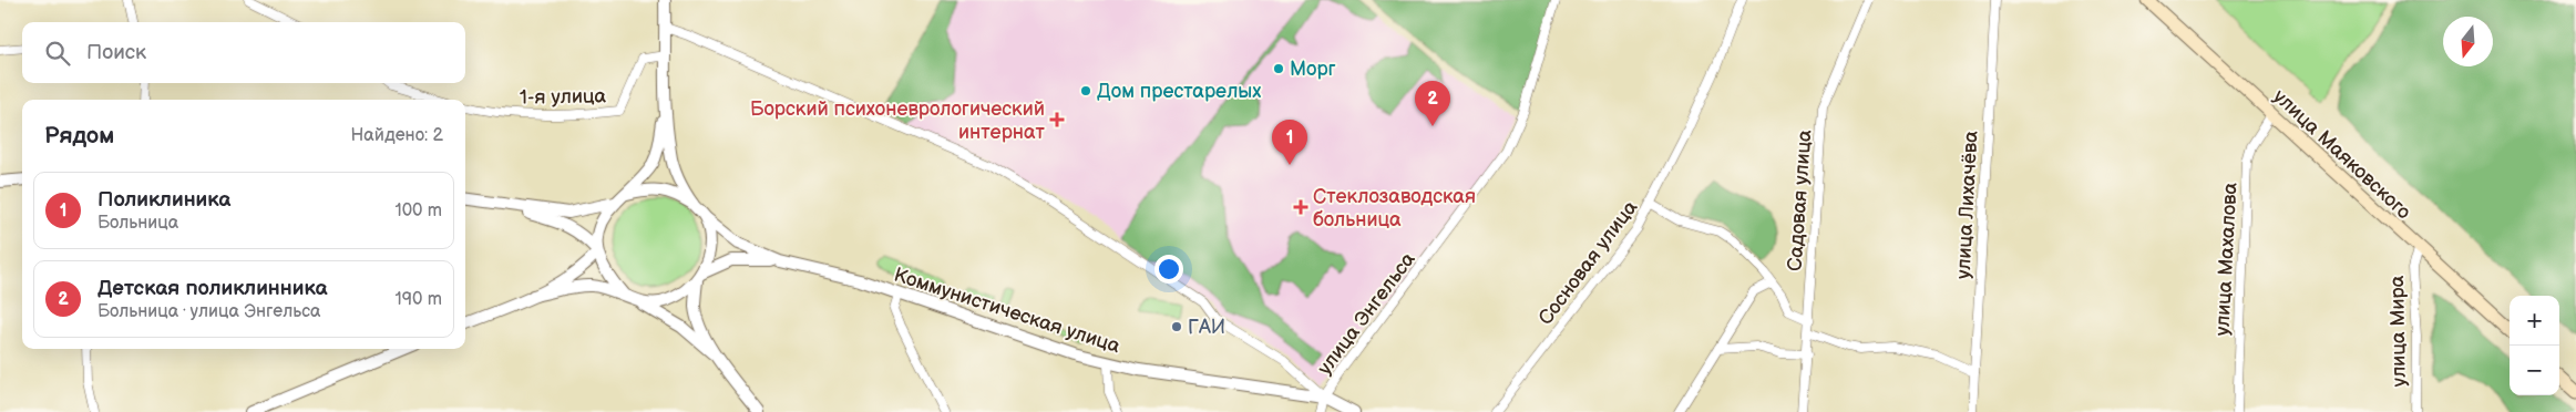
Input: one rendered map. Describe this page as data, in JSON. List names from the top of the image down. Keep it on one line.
{"streets":{"main road":["улица Маяковского"],"street":["1-я улица","Садовая улица","улица Лихачёва","улица Махалова","Сосновая улица","Коммунистическая улица","улица Энгельса","улица Мира"]},"crossings":[["улица Маяковского","улица Махалова"],["улица Маяковского","улица Мира"],["Коммунистическая улица","улица Энгельса"]],"places":{"other":["Морг","Дом престарелых","ГАИ"],"health":["Борский психоневрологический интернат","Стеклозаводская больница"]},"north":"bottom","page":{"search":"Поиск","pins":["2","1"],"heading":["Рядом","Найдено: 2"],"list":[{"mark":"1","name":"Поликлиника","note":"Больница","value":"100 m"},{"mark":"2","name":"Детская поликлинника","note":"Больница · улица Энгельса","value":"190 m"}],"map_buttons":["+","−"]}}
